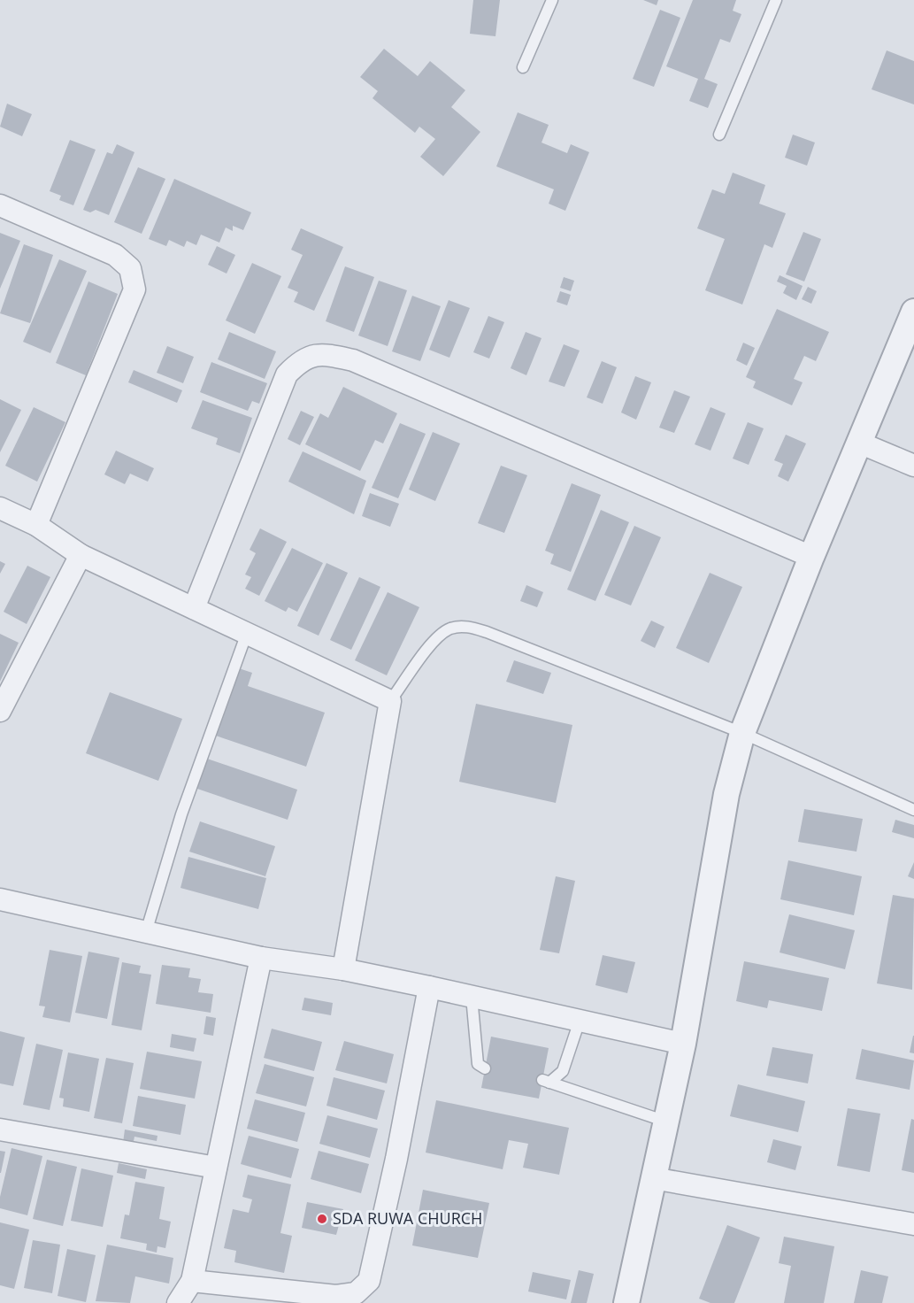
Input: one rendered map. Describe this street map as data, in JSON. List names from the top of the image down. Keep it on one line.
{"places":["SDA RUWA CHURCH"]}
